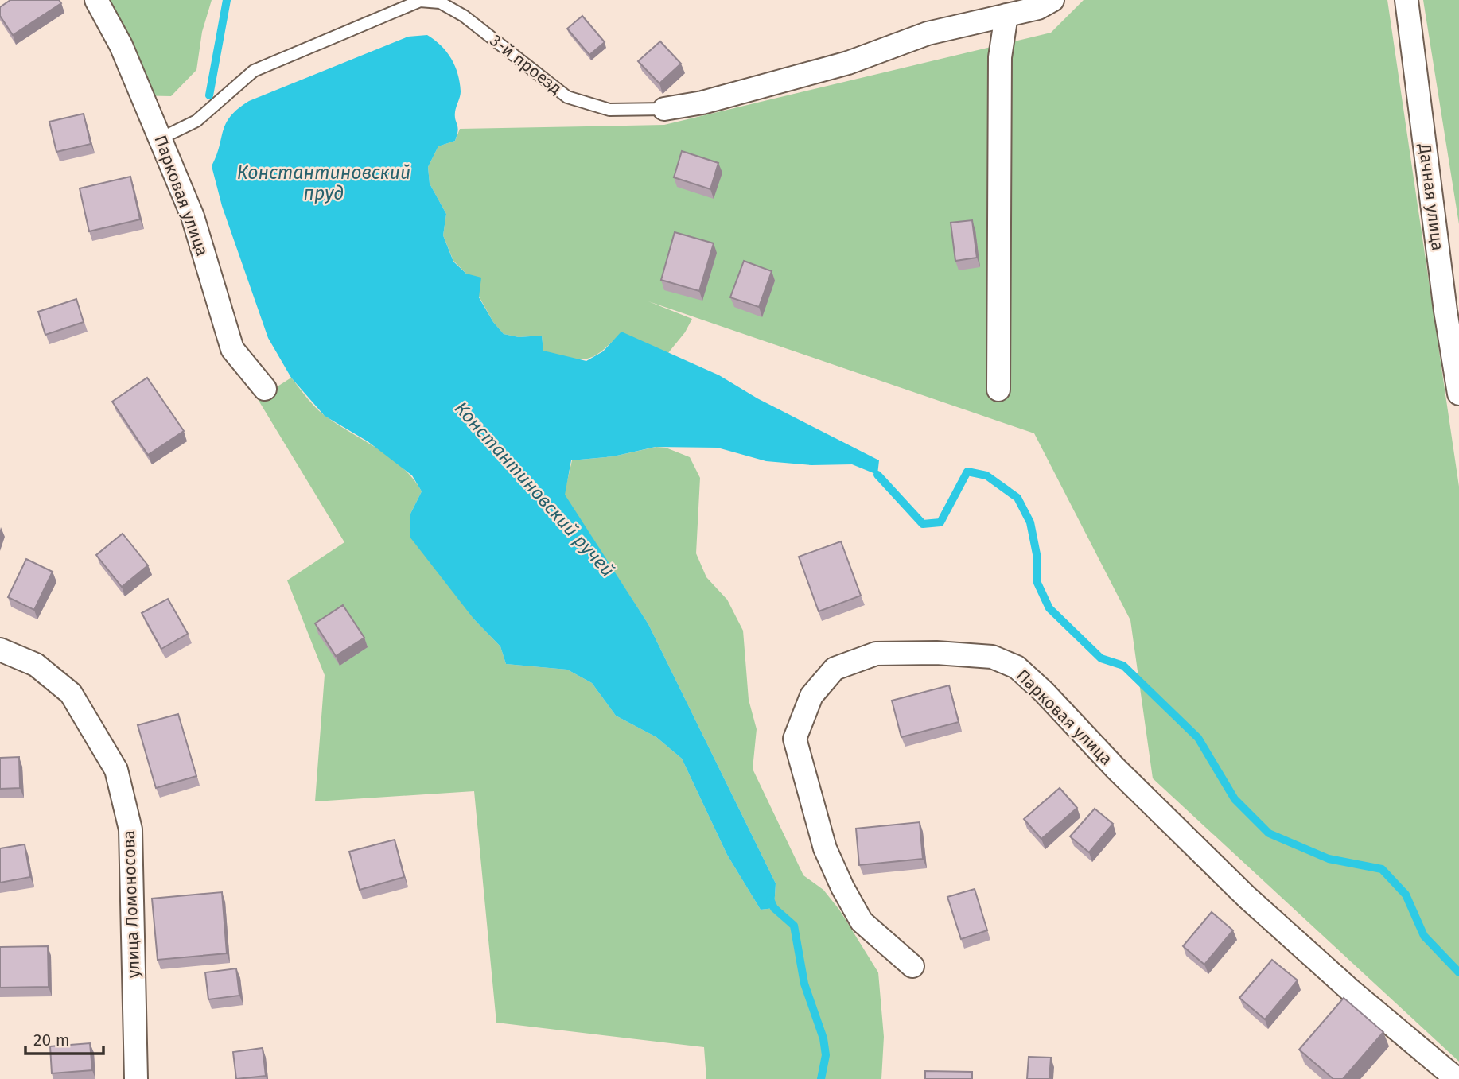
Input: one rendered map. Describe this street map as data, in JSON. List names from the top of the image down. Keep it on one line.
{"streets":{"street":["3-й проезд","Парковая улица","Дачная улица","улица Ломоносова"]},"crossings":[["3-й проезд","Парковая улица"]],"water":["Константиновский пруд","Константиновский ручей"],"scale_bar":"20 m"}
